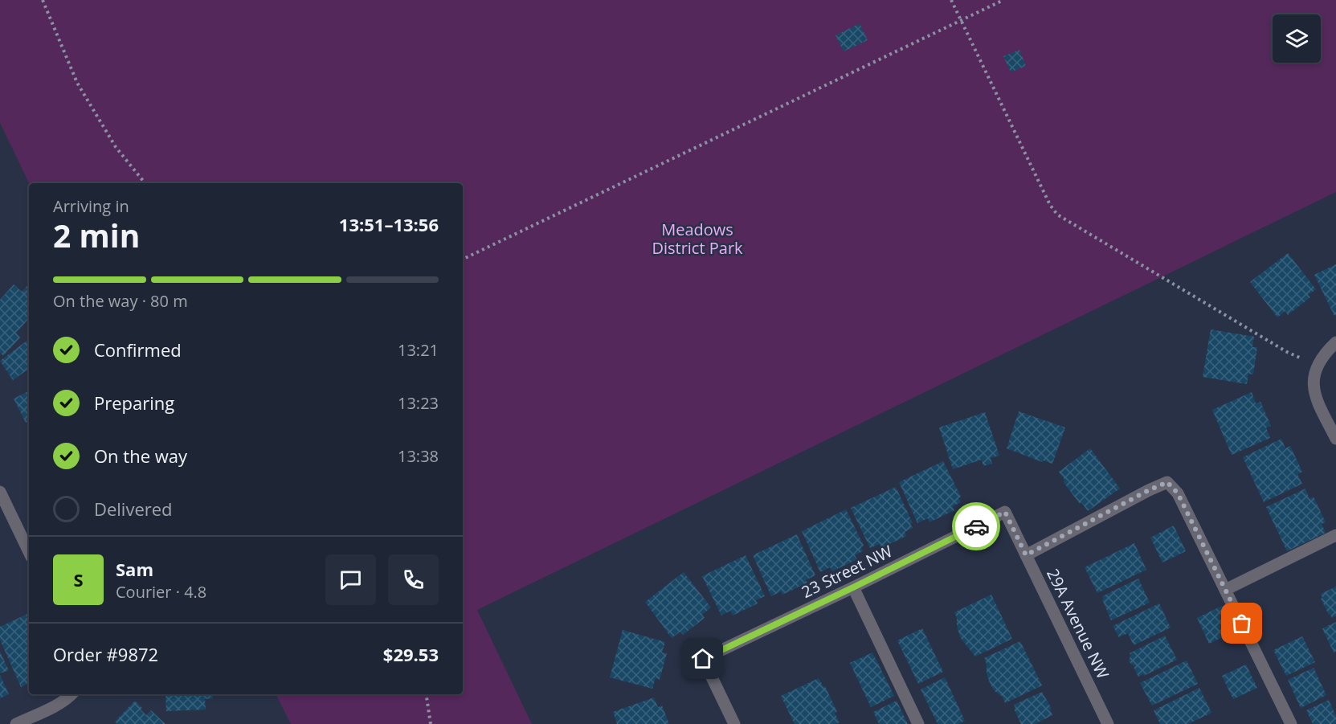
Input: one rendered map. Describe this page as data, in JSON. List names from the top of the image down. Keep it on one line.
{"streets":{"street":["23 Street NW","29A Avenue NW"]},"crossings":[["23 Street NW","29A Avenue NW"]],"parks":["Meadows District Park"],"page":{"heading":["2 min","Arriving in","13:51–13:56"],"panel":["Sam","Courier · 4.8","Order #9872","$29.53"],"bar":"On the way · 80 m","list":[["Confirmed","13:21"],["Preparing","13:23"],["On the way","13:38"],"Delivered"],"round":"S"}}
